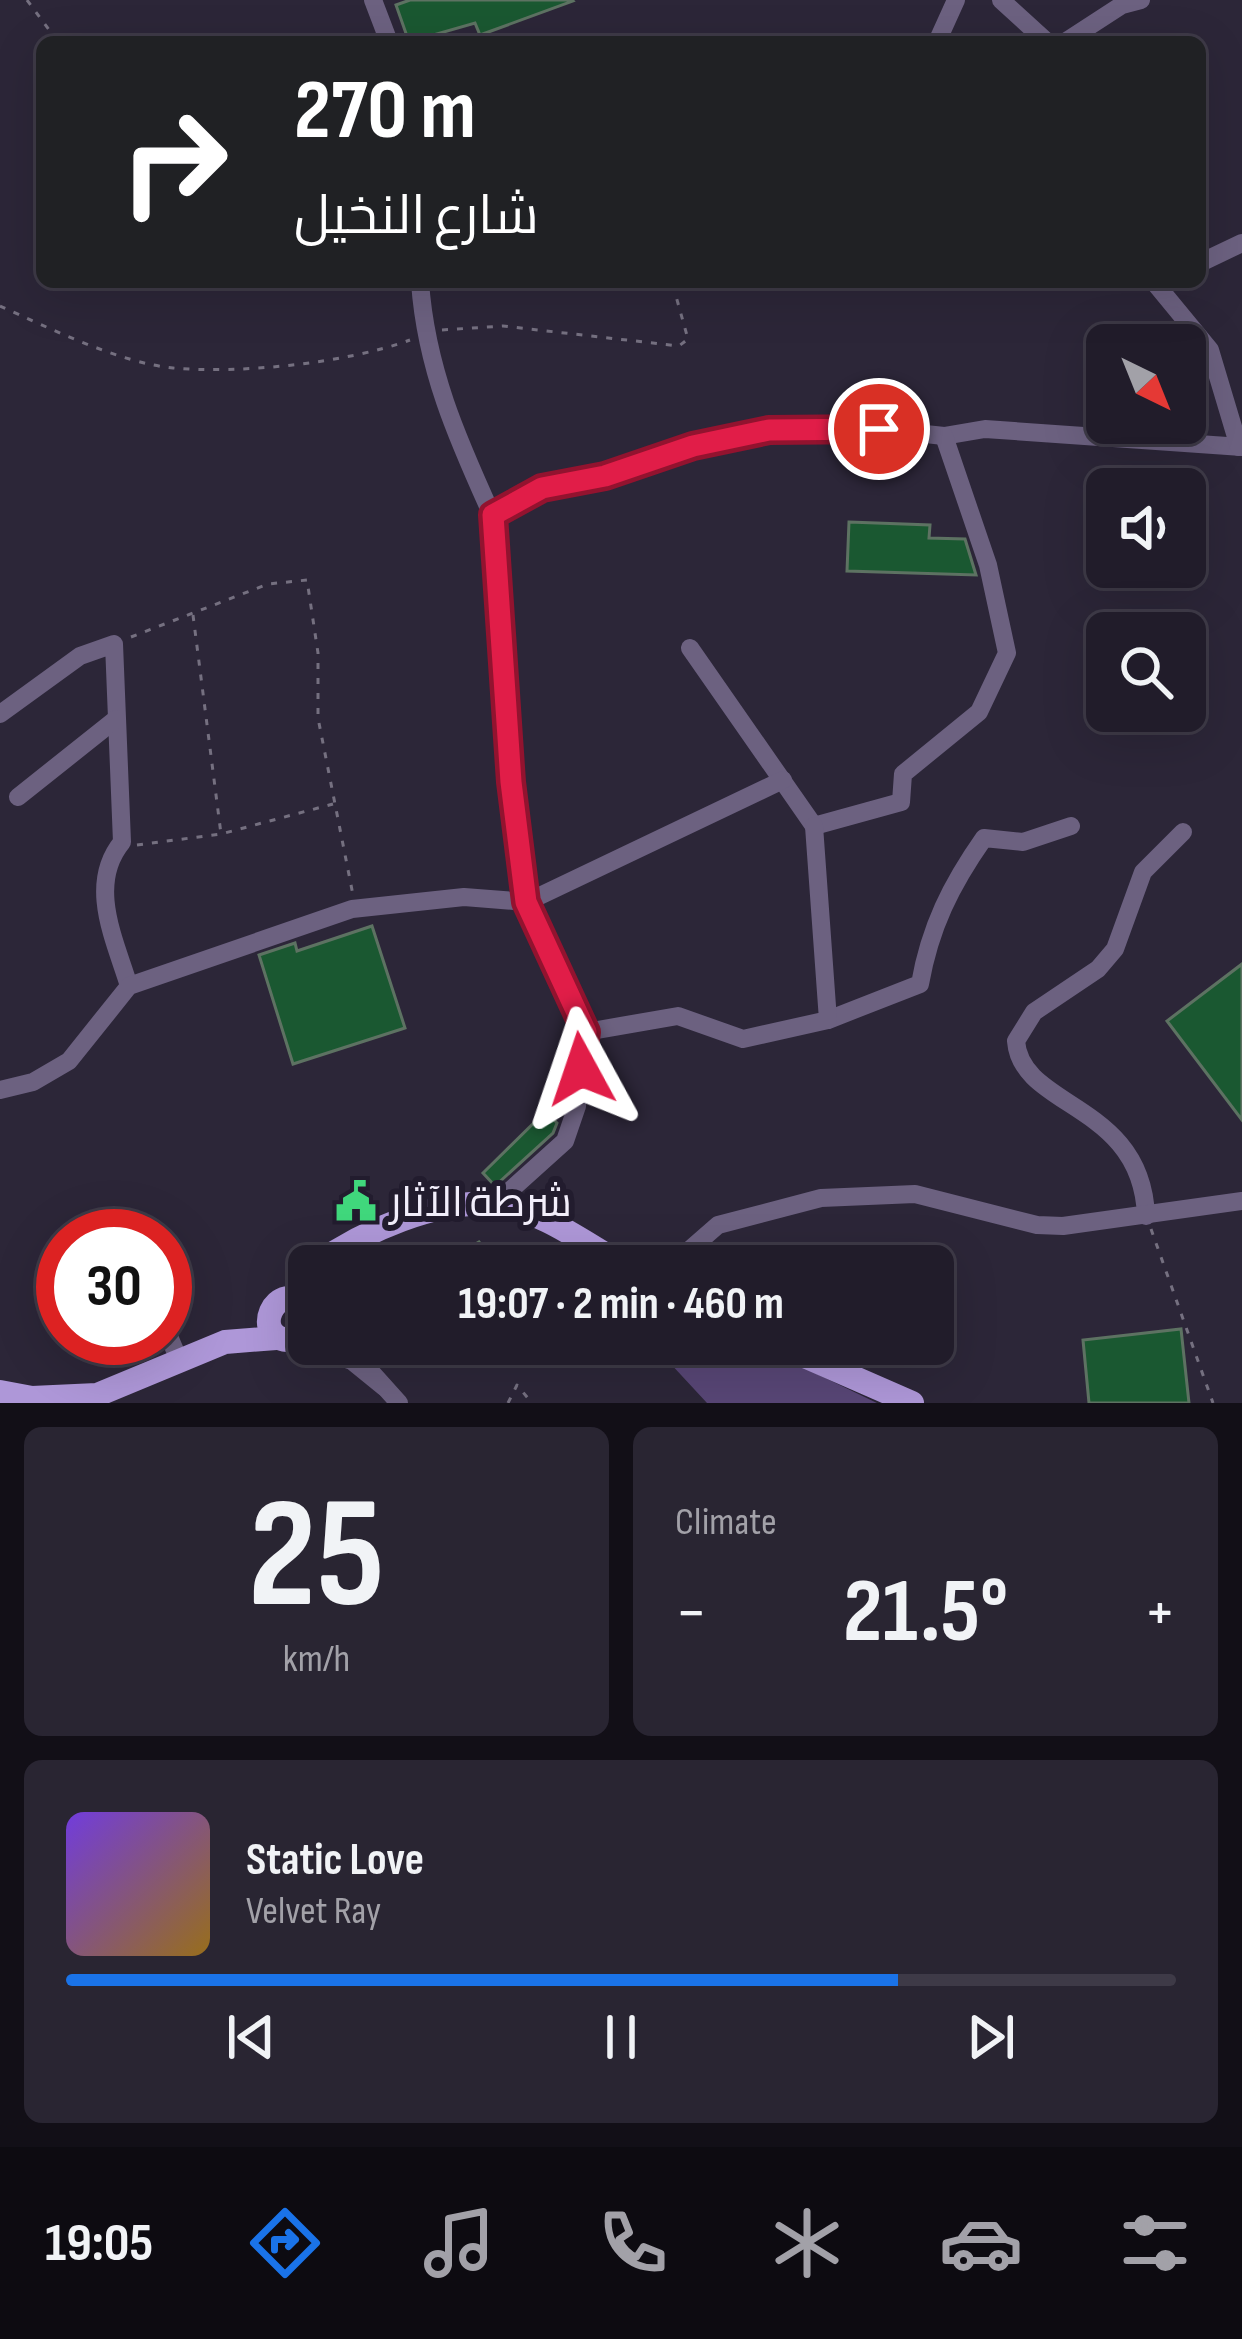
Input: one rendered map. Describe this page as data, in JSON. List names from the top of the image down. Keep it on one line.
{"places":{"public building":["شرطة الآثار"]},"north":"bottom right","page":{"turn":["270 m","شارع النخيل"],"limit":"30","trip":"19:07 · 2 min · 460 m","tile":[["25","km/h"],"Climate"],"heat":["−","21.5°","+"],"song":["Static Love","Velvet Ray"],"tabs":"19:05"}}
